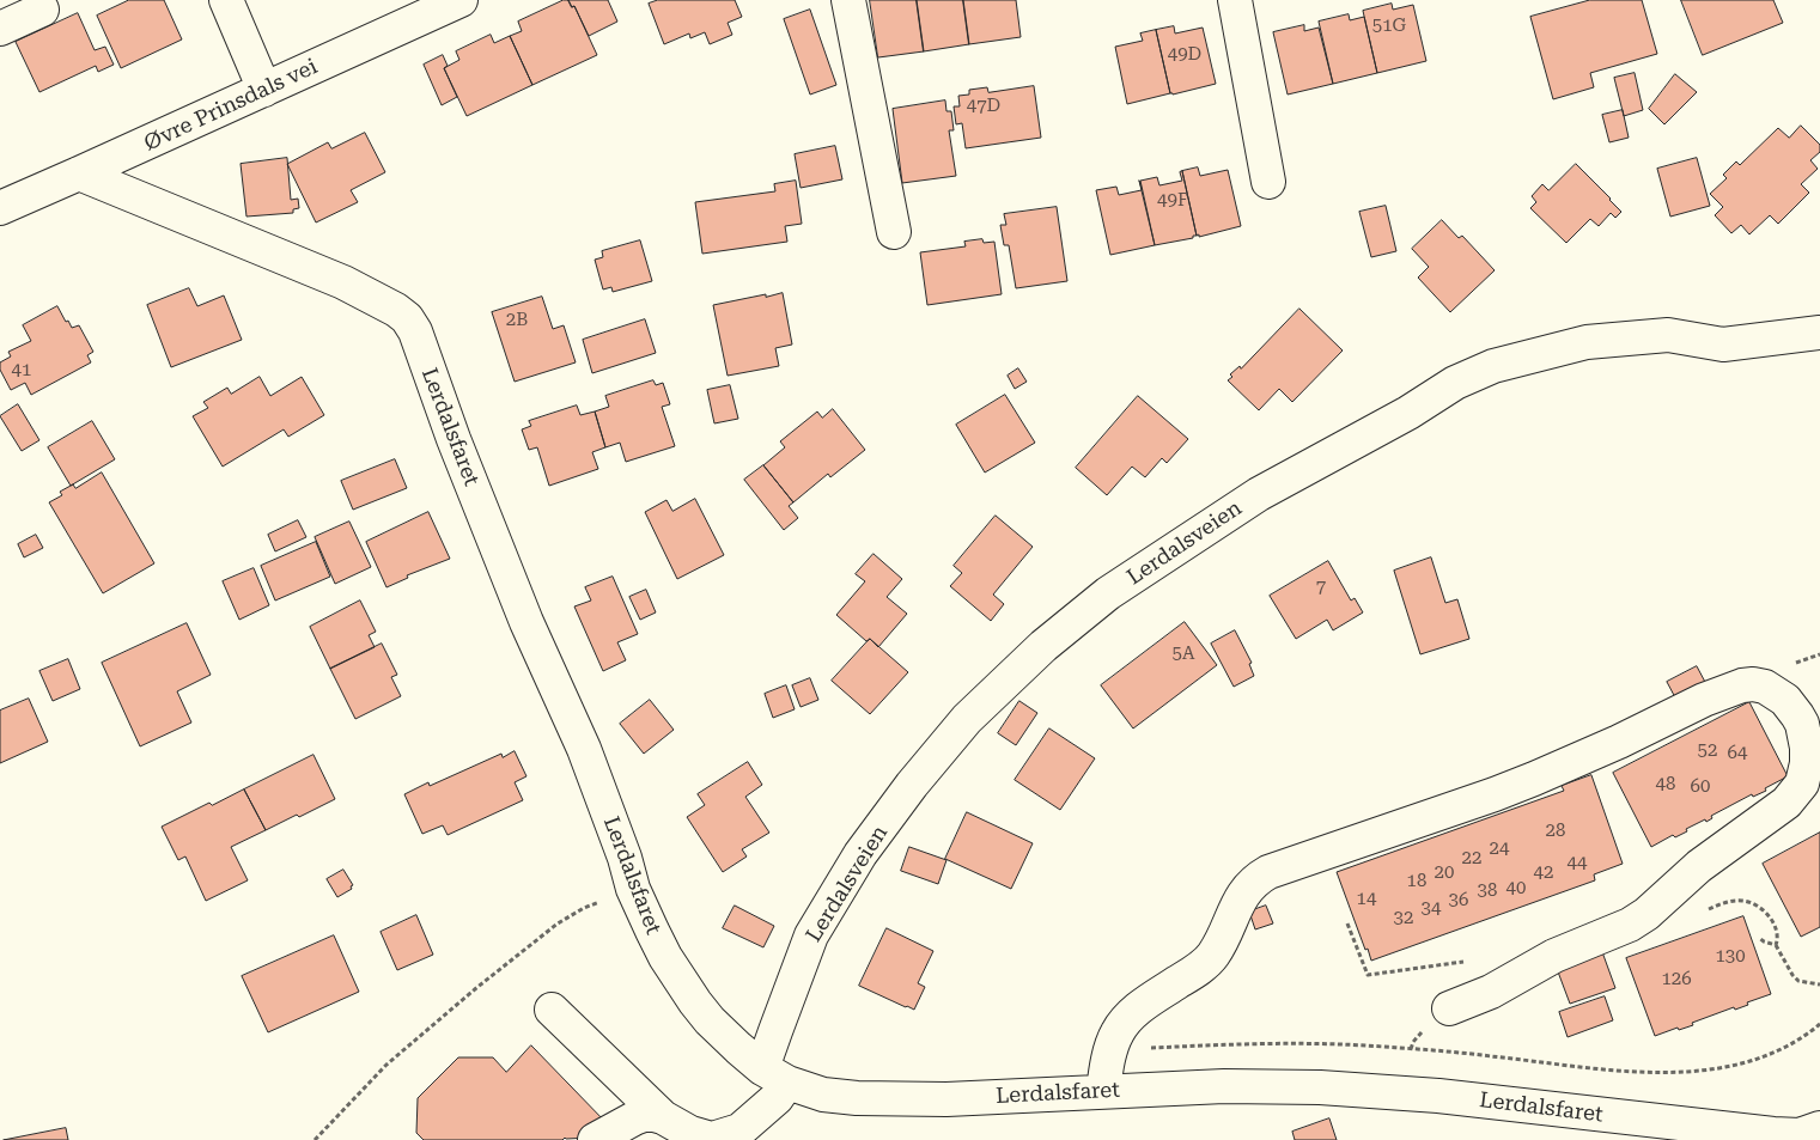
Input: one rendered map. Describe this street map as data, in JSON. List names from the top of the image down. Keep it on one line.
{"streets":{"street":["Øvre Prinsdals vei","Lerdalsfaret","Lerdalsveien"]},"crossings":[["Øvre Prinsdals vei","Lerdalsfaret"],["Lerdalsfaret","Lerdalsveien"]],"house_numbers":["51G","49D","47D","49F","2B","41","7","5A","52","64","48","60","28","24","22","44","20","42","18","40","38","14","36","34","32","130","126"]}
